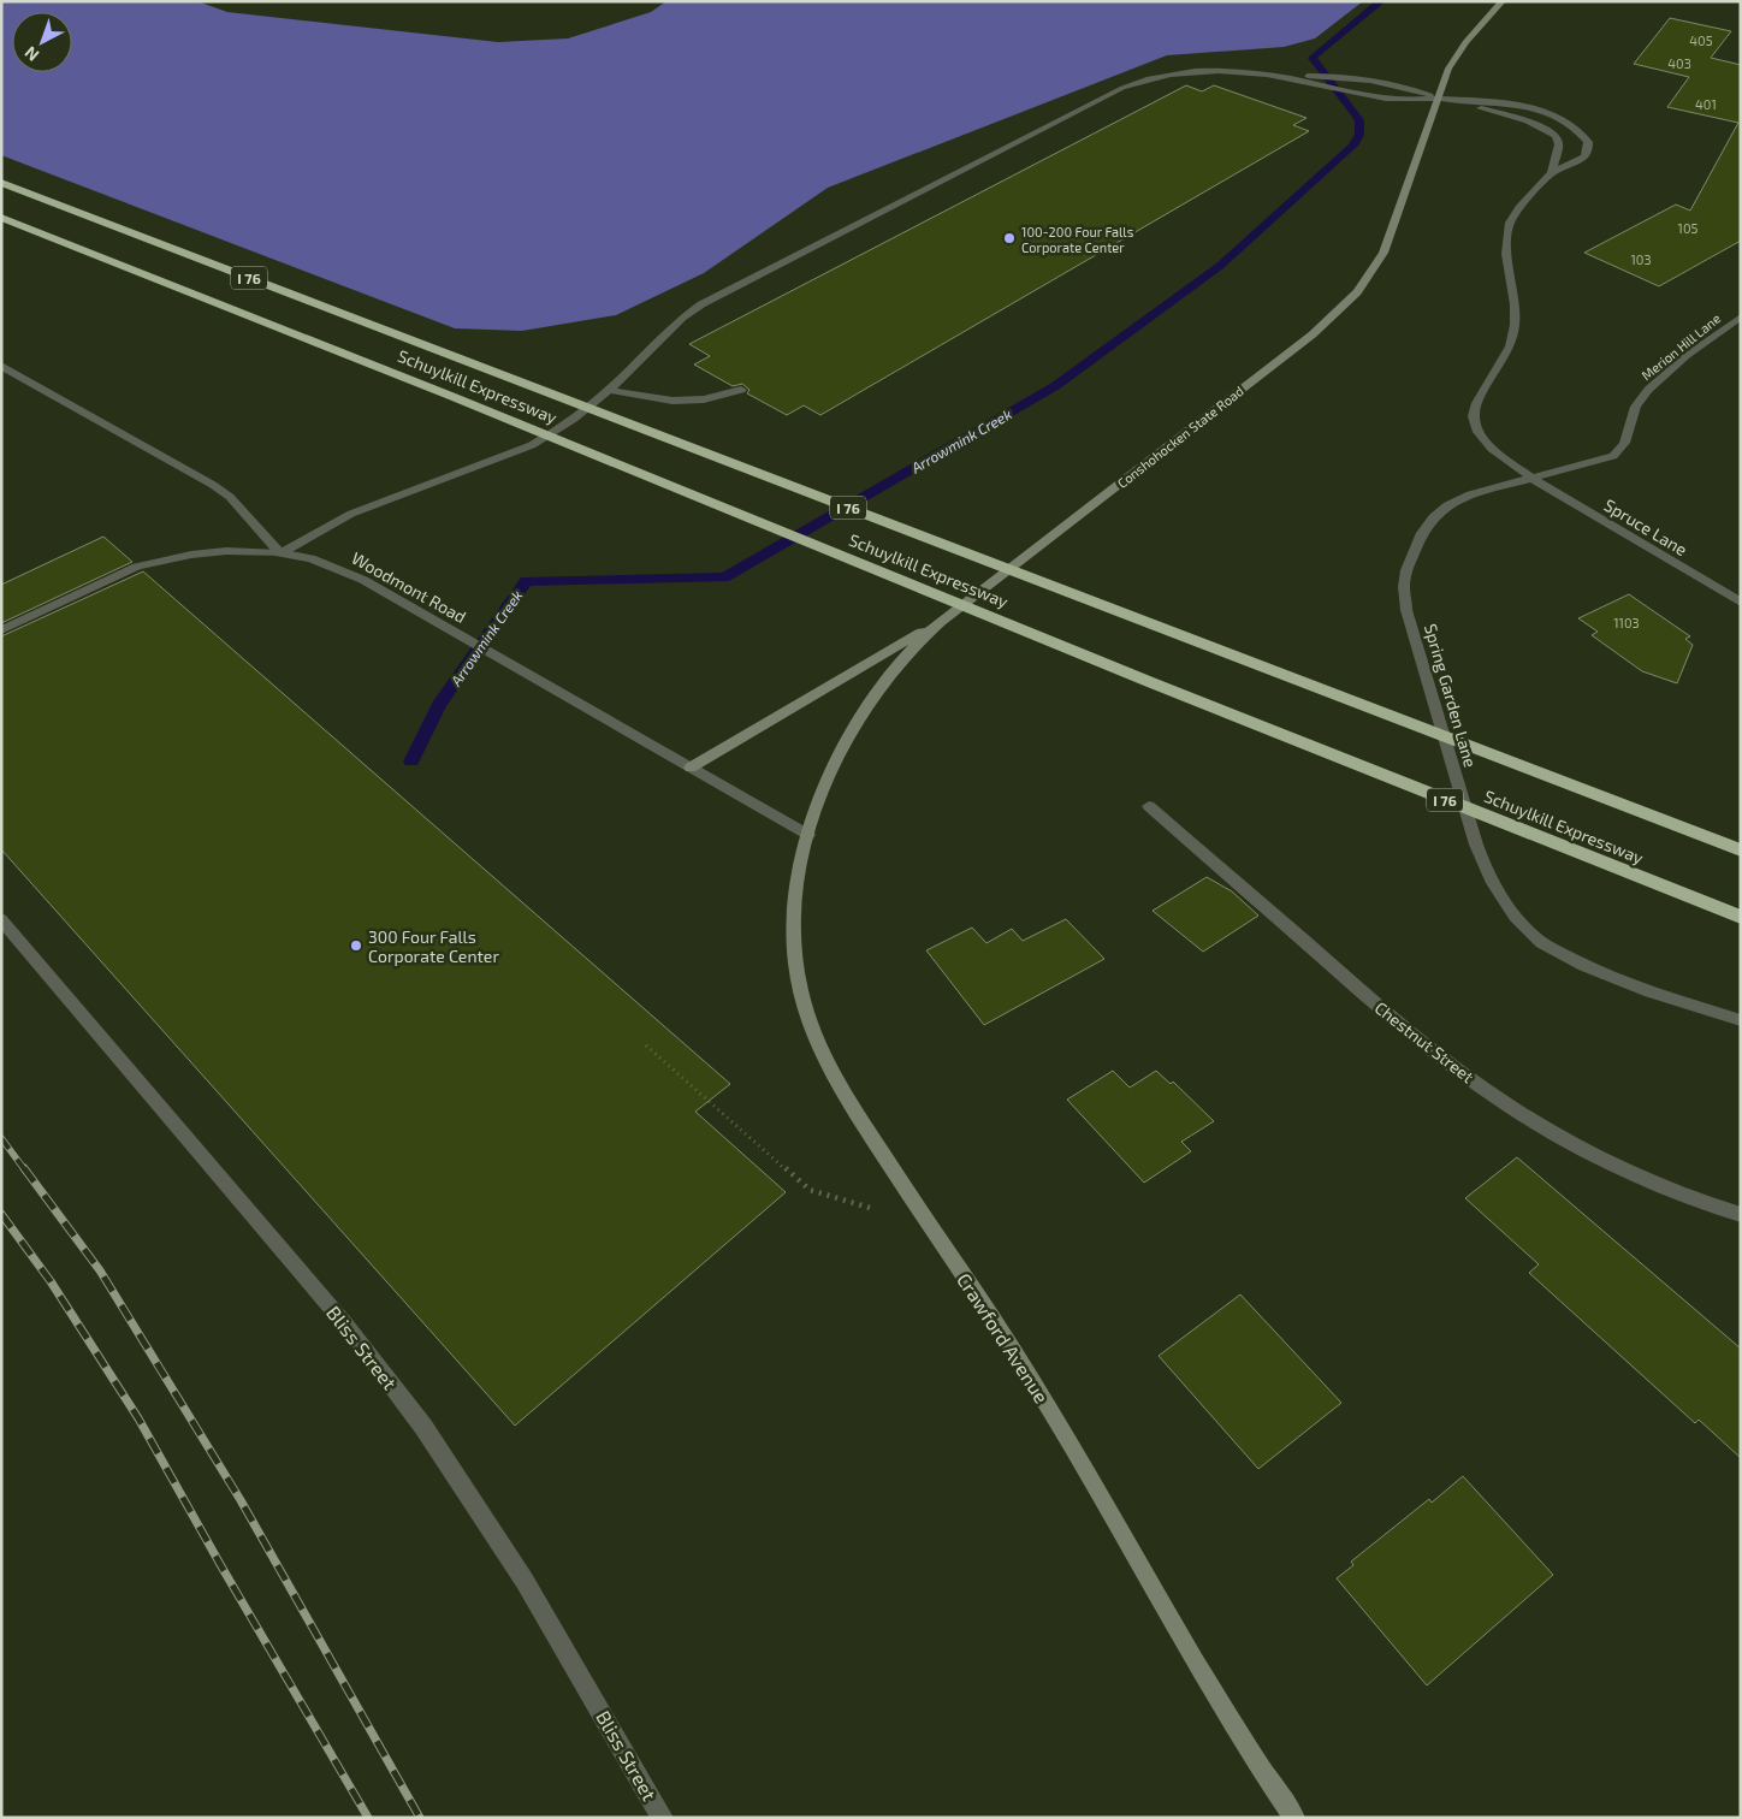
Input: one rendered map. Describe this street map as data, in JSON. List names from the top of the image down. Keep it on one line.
{"streets":{"highway":["I 76","Schuylkill Expressway"],"main road":["Conshohocken State Road","Crawford Avenue"],"street":["Merion Hill Lane","Spruce Lane","Woodmont Road","Spring Garden Lane","Chestnut Street","Bliss Street"]},"crossings":[["Merion Hill Lane","Spruce Lane"],["Merion Hill Lane","Spring Garden Lane"],["Conshohocken State Road","Woodmont Road"],["Conshohocken State Road","Crawford Avenue"],["Spruce Lane","Spring Garden Lane"],["Woodmont Road","Crawford Avenue"]],"water":["Arrowmink Creek"],"places":["100-200 Four Falls Corporate Center","300 Four Falls Corporate Center"],"house_numbers":["405","403","401","105","103","1103"],"north":"bottom left"}
